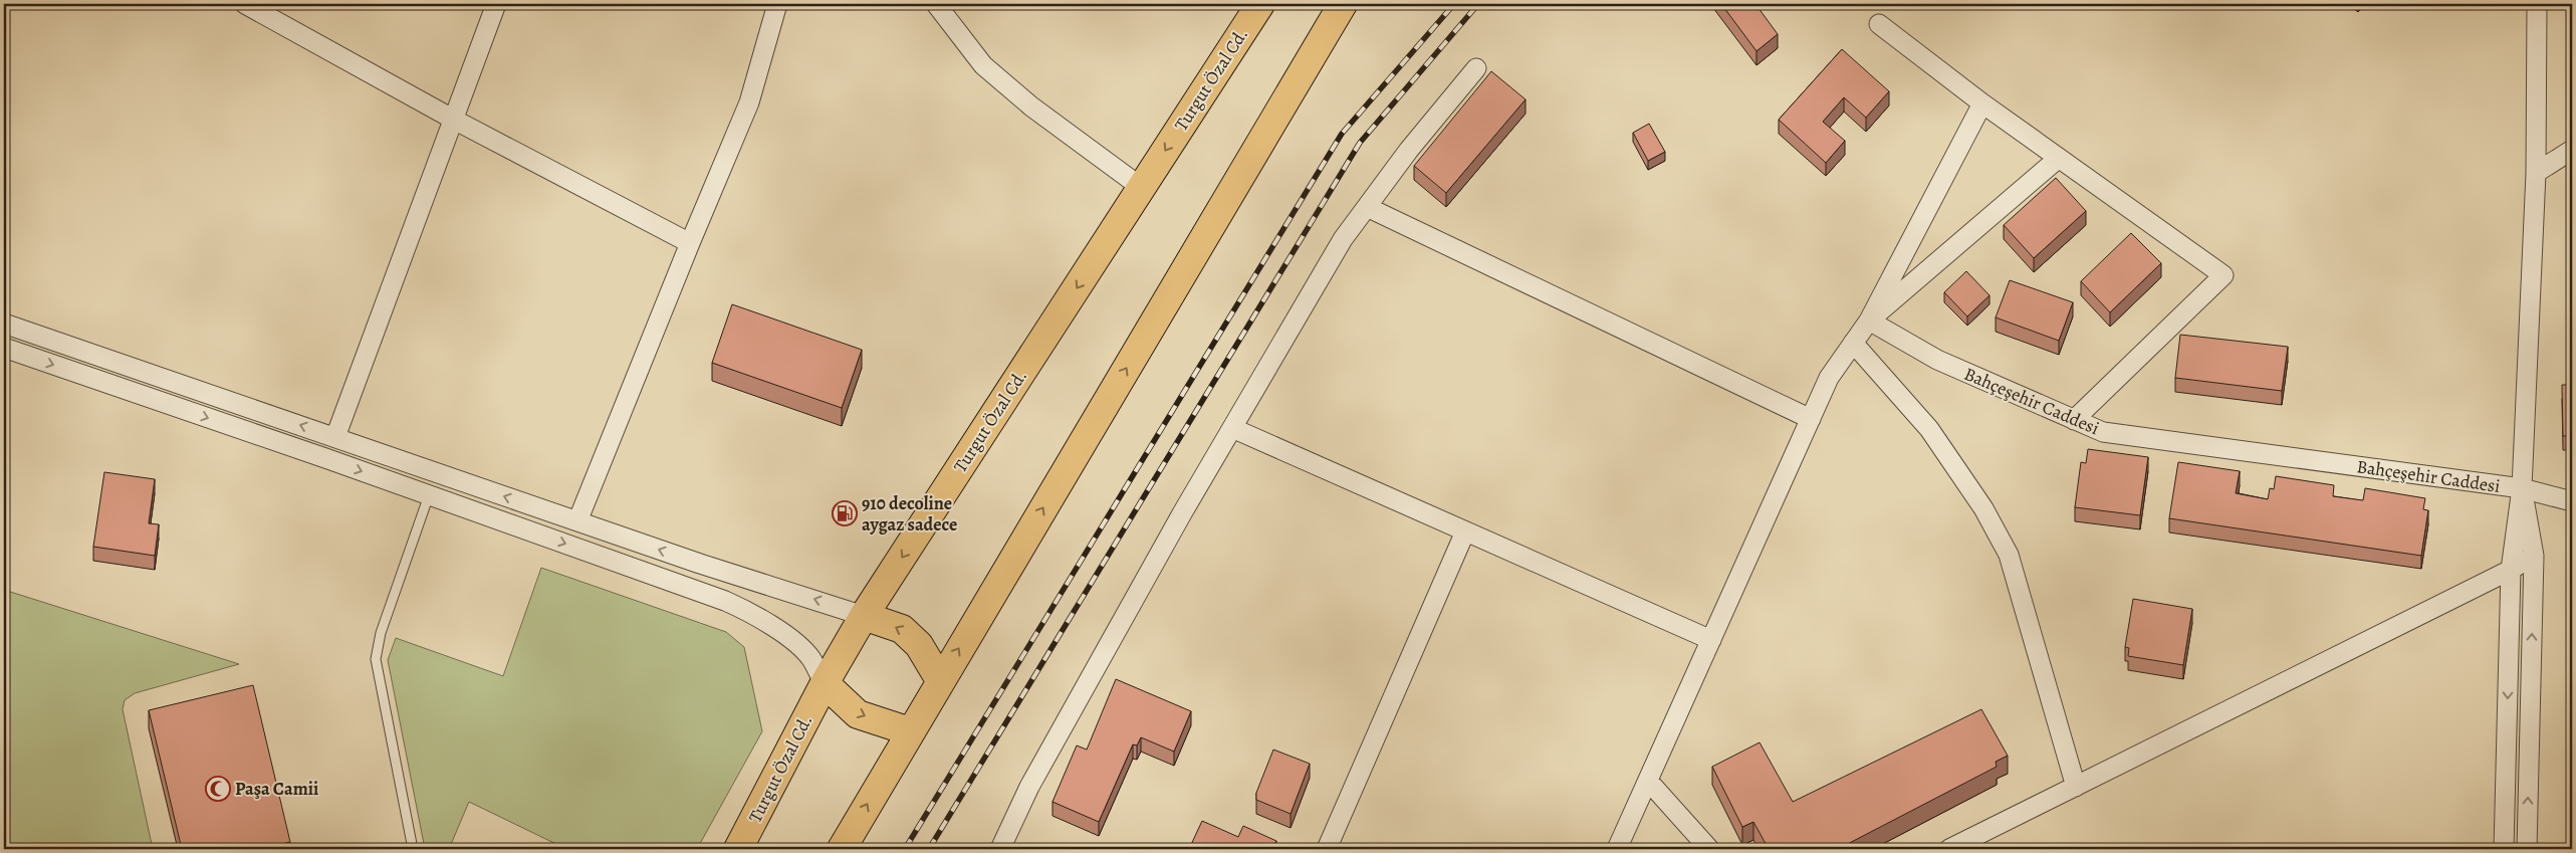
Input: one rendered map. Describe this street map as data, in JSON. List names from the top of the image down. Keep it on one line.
{"streets":{"main road":["Turgut Özal Cd."],"street":["Bahçeşehir Caddesi"]},"places":{"fuel station":["910 decoline aygaz sadece"],"mosque":["Paşa Camii"]}}
